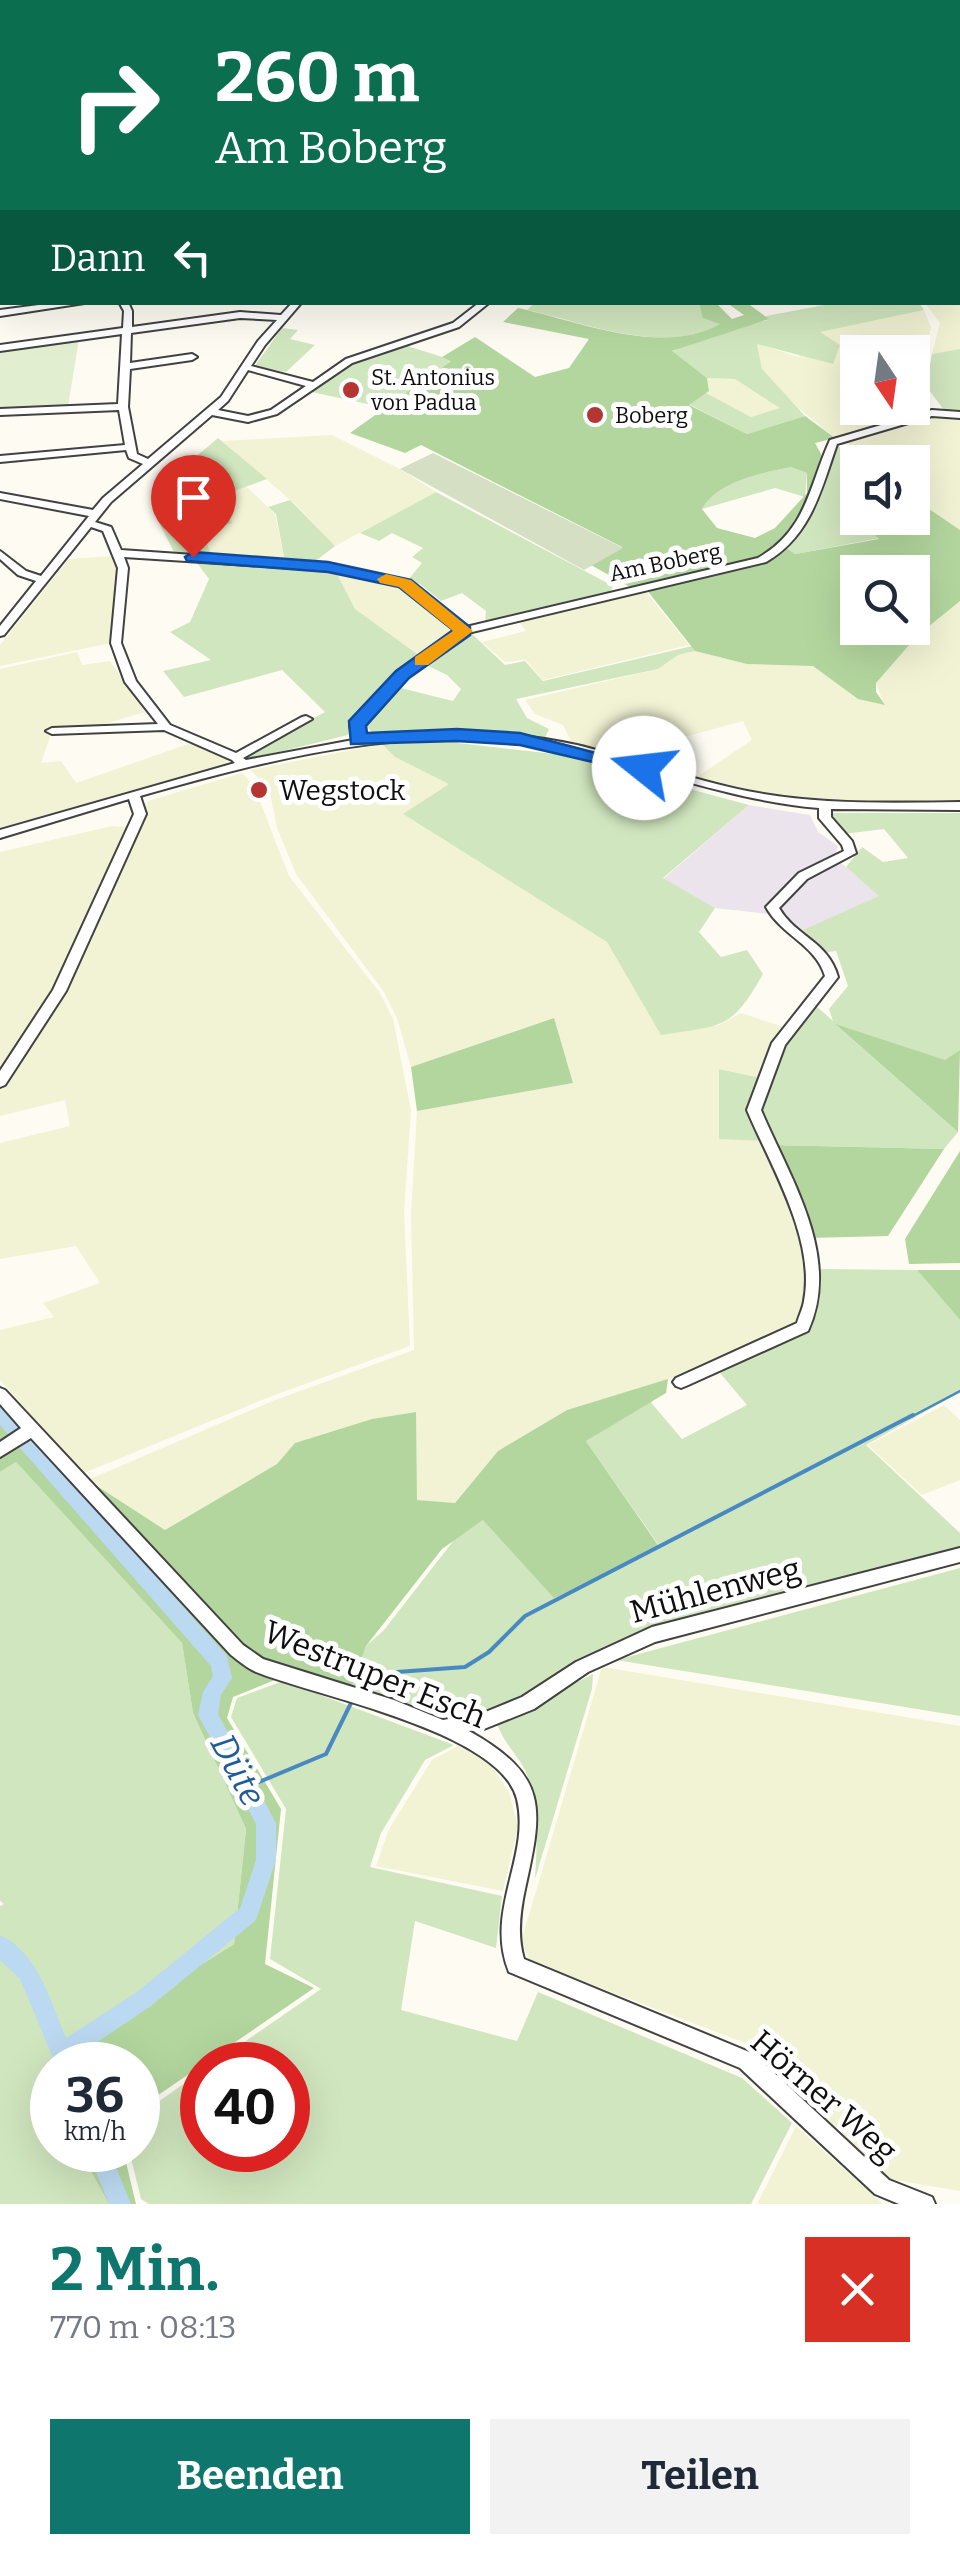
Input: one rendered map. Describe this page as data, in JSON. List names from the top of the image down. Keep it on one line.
{"streets":{"street":["Am Boberg","Mühlenweg","Westruper Esch","Hörner Weg"]},"crossings":[["Mühlenweg","Westruper Esch"],["Westruper Esch","Hörner Weg"]],"water":["Düte"],"places":["St. Antonius von Padua","Boberg","Wegstock"],"north":"bottom","page":{"turn":["260 m","Am Boberg"],"then":"Dann","speed":"36 km/h","limit":"40","heading":["2 Min.","770 m · 08:13"],"buttons":["Beenden","Teilen"]}}
